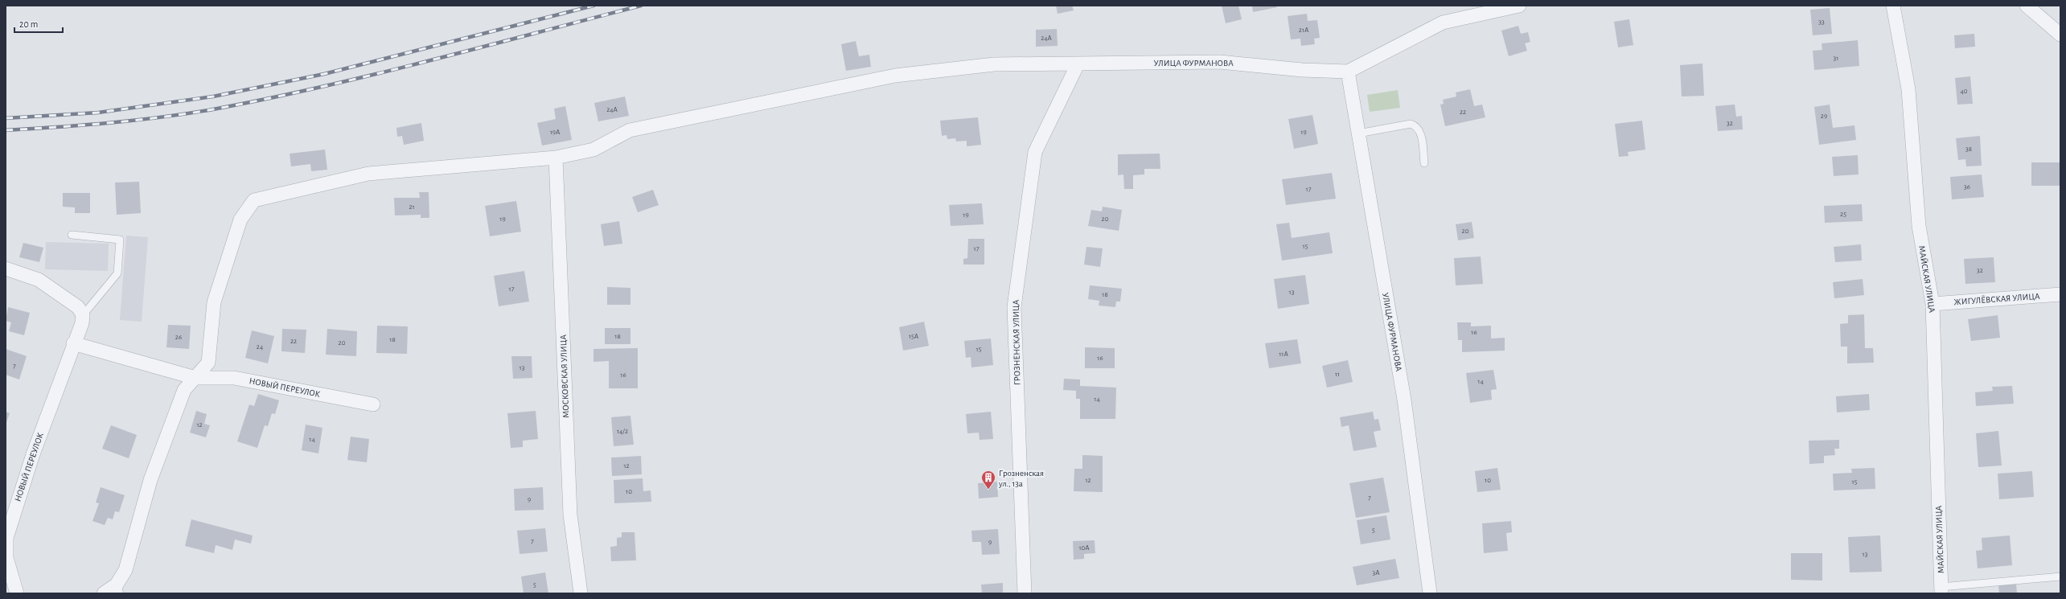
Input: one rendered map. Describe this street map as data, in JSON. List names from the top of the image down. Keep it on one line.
{"streets":{"street":["УЛИЦА ФУРМАНОВА","МАЙСКАЯ УЛИЦА","ЖИГУЛЁВСКАЯ УЛИЦА","ГРОЗНЕНСКАЯ УЛИЦА","МОСКОВСКАЯ УЛИЦА","НОВЫЙ ПЕРЕУЛОК"]},"crossings":[["УЛИЦА ФУРМАНОВА","ГРОЗНЕНСКАЯ УЛИЦА"],["УЛИЦА ФУРМАНОВА","МОСКОВСКАЯ УЛИЦА"],["УЛИЦА ФУРМАНОВА","НОВЫЙ ПЕРЕУЛОК"],["МАЙСКАЯ УЛИЦА","ЖИГУЛЁВСКАЯ УЛИЦА"]],"places":{"building":["Грозненская ул., 13а"]},"house_numbers":["33","21А","24А","31","40","24А","22","29","32","19А","19","38","36","17","21","25","19","19","20","20","15","17","32","17","13","18","16","18","15А","26","18","22","20","24","15","11А","16","7","13","11","16","14","14","12","14/2","14","12","12","10","15","10","7","9","5","7","9","10А","13","3А","5"],"scale_bar":"20 m"}
